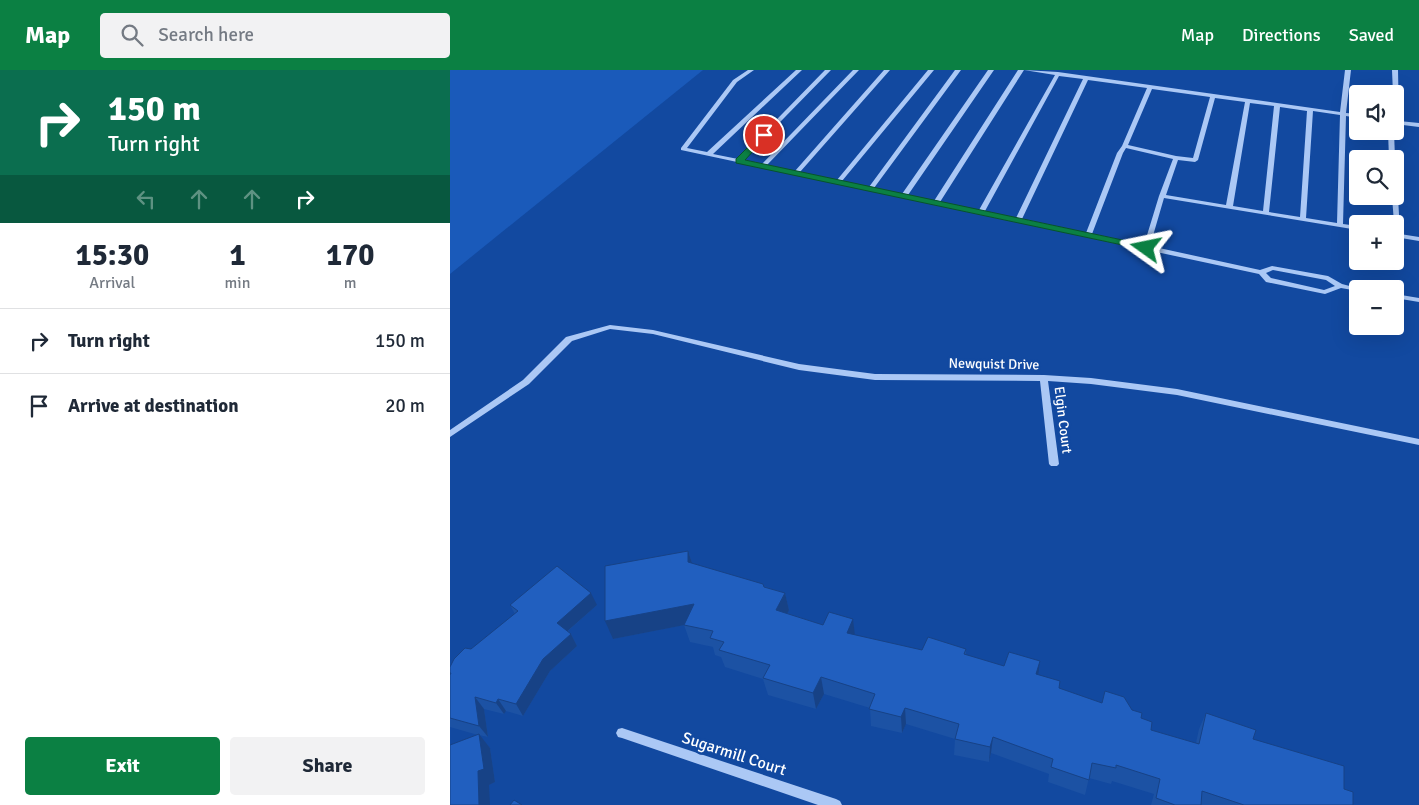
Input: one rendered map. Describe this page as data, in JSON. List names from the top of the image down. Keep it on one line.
{"streets":{"street":["Newquist Drive","Elgin Court","Sugarmill Court"]},"crossings":[["Newquist Drive","Elgin Court"]],"page":{"header":"Map","search":"Search here","nav":["Map","Directions","Saved"],"turn":["150 m","Turn right"],"map_buttons":["+","−"],"eta":["15:30","Arrival","1","min","170","m"],"list":[{"name":"Turn right","value":"150 m"},{"name":"Arrive at destination","value":"20 m"}],"buttons":["Exit","Share"]}}
